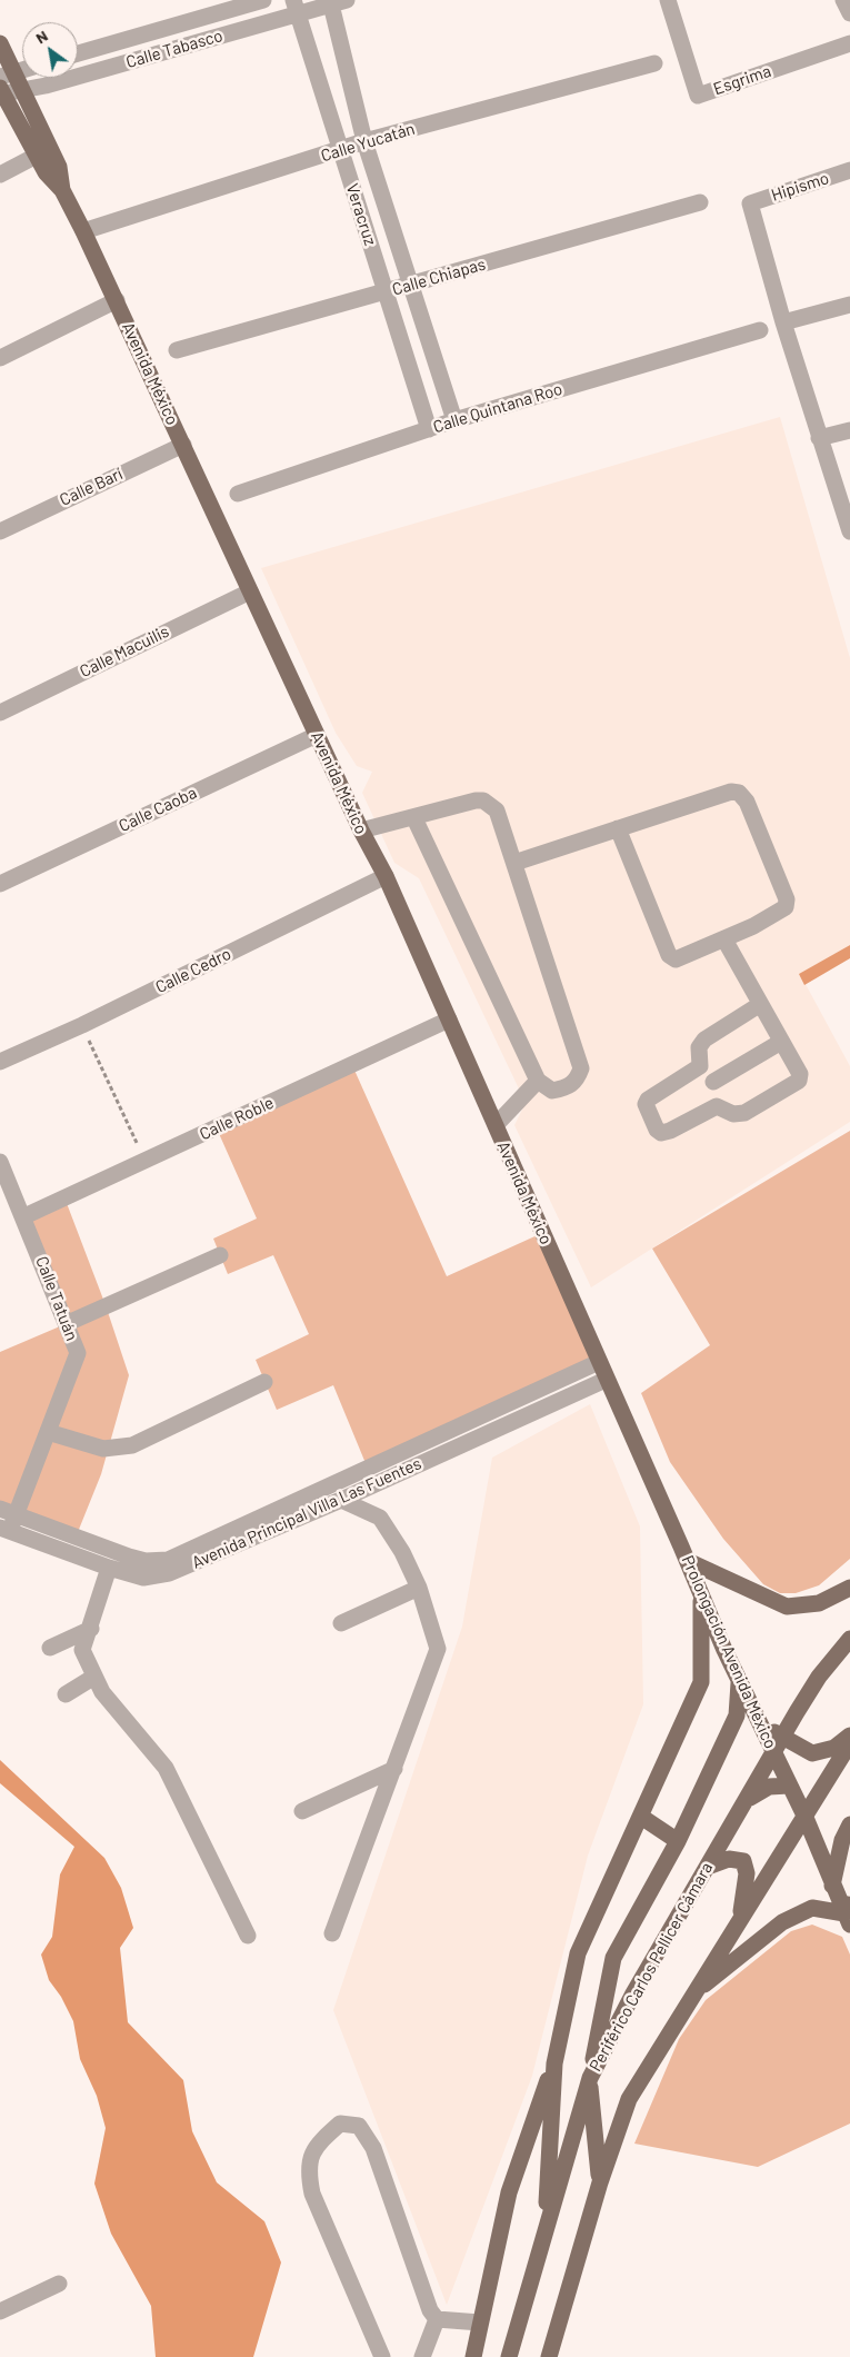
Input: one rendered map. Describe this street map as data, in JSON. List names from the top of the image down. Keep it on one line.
{"streets":{"main road":["Avenida México","Prolongación Avenida México","Periférico Carlos Pellicer Cámara"],"street":["Calle Tabasco","Esgrima","Calle Yucatán","Hipismo","Veracruz","Calle Chiapas","Calle Quintana Roo","Calle Barí","Calle Macuilis","Calle Caoba","Calle Cedro","Calle Roble","Calle Tatuán","Avenida Principal Villa Las Fuentes"]},"crossings":[["Calle Tabasco","Veracruz"],["Calle Tabasco","Avenida México"],["Calle Yucatán","Veracruz"],["Calle Yucatán","Avenida México"],["Veracruz","Calle Chiapas"],["Veracruz","Calle Quintana Roo"],["Avenida México","Calle Barí"],["Avenida México","Calle Macuilis"],["Avenida México","Calle Caoba"],["Avenida México","Calle Cedro"],["Avenida México","Calle Roble"],["Avenida México","Avenida Principal Villa Las Fuentes"],["Avenida México","Prolongación Avenida México"],["Calle Roble","Calle Tatuán"],["Calle Tatuán","Avenida Principal Villa Las Fuentes"],["Avenida Principal Villa Las Fuentes","Prolongación Avenida México"],["Prolongación Avenida México","Periférico Carlos Pellicer Cámara"]],"north":"top left"}
